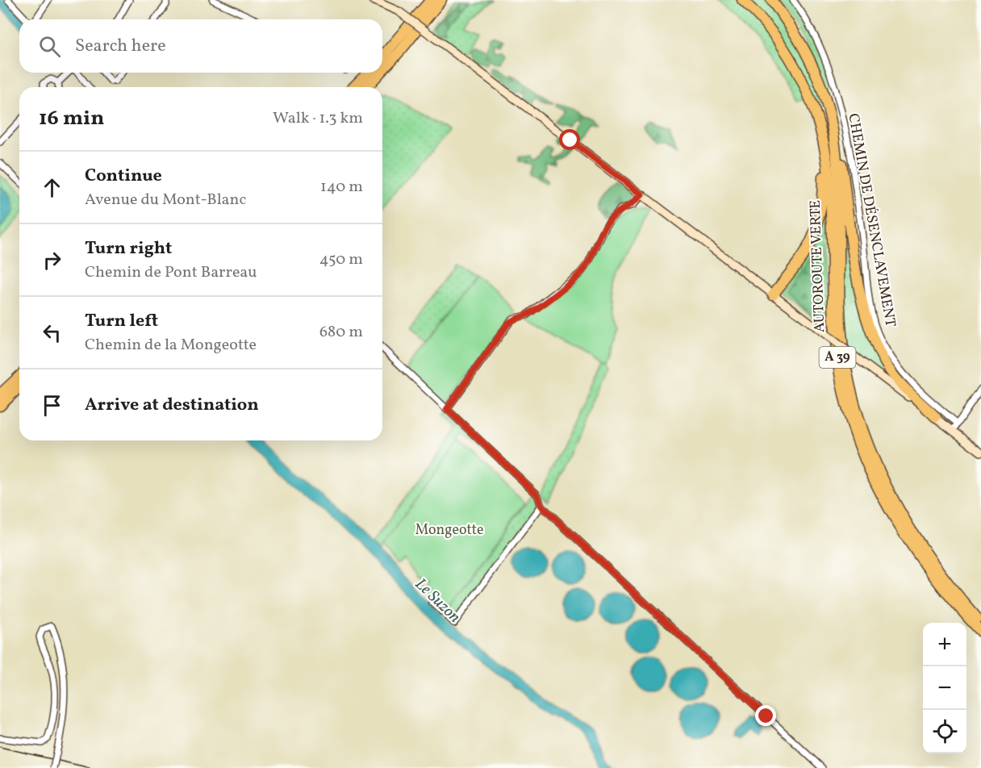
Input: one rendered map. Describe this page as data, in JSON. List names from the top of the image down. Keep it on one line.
{"streets":{"highway":["AUTOROUTE VERTE","A 39"],"street":["CHEMIN DE DÉSENCLAVEMENT"]},"water":["Le Suzon"],"parks":["Mongeotte"],"page":{"search":"Search here","heading":["16 min","Walk · 1.3 km"],"list":[["Continue","Avenue du Mont-Blanc","140 m"],["Turn right","Chemin de Pont Barreau","450 m"],["Turn left","Chemin de la Mongeotte","680 m"],"Arrive at destination"],"map_buttons":["+","−"]}}
